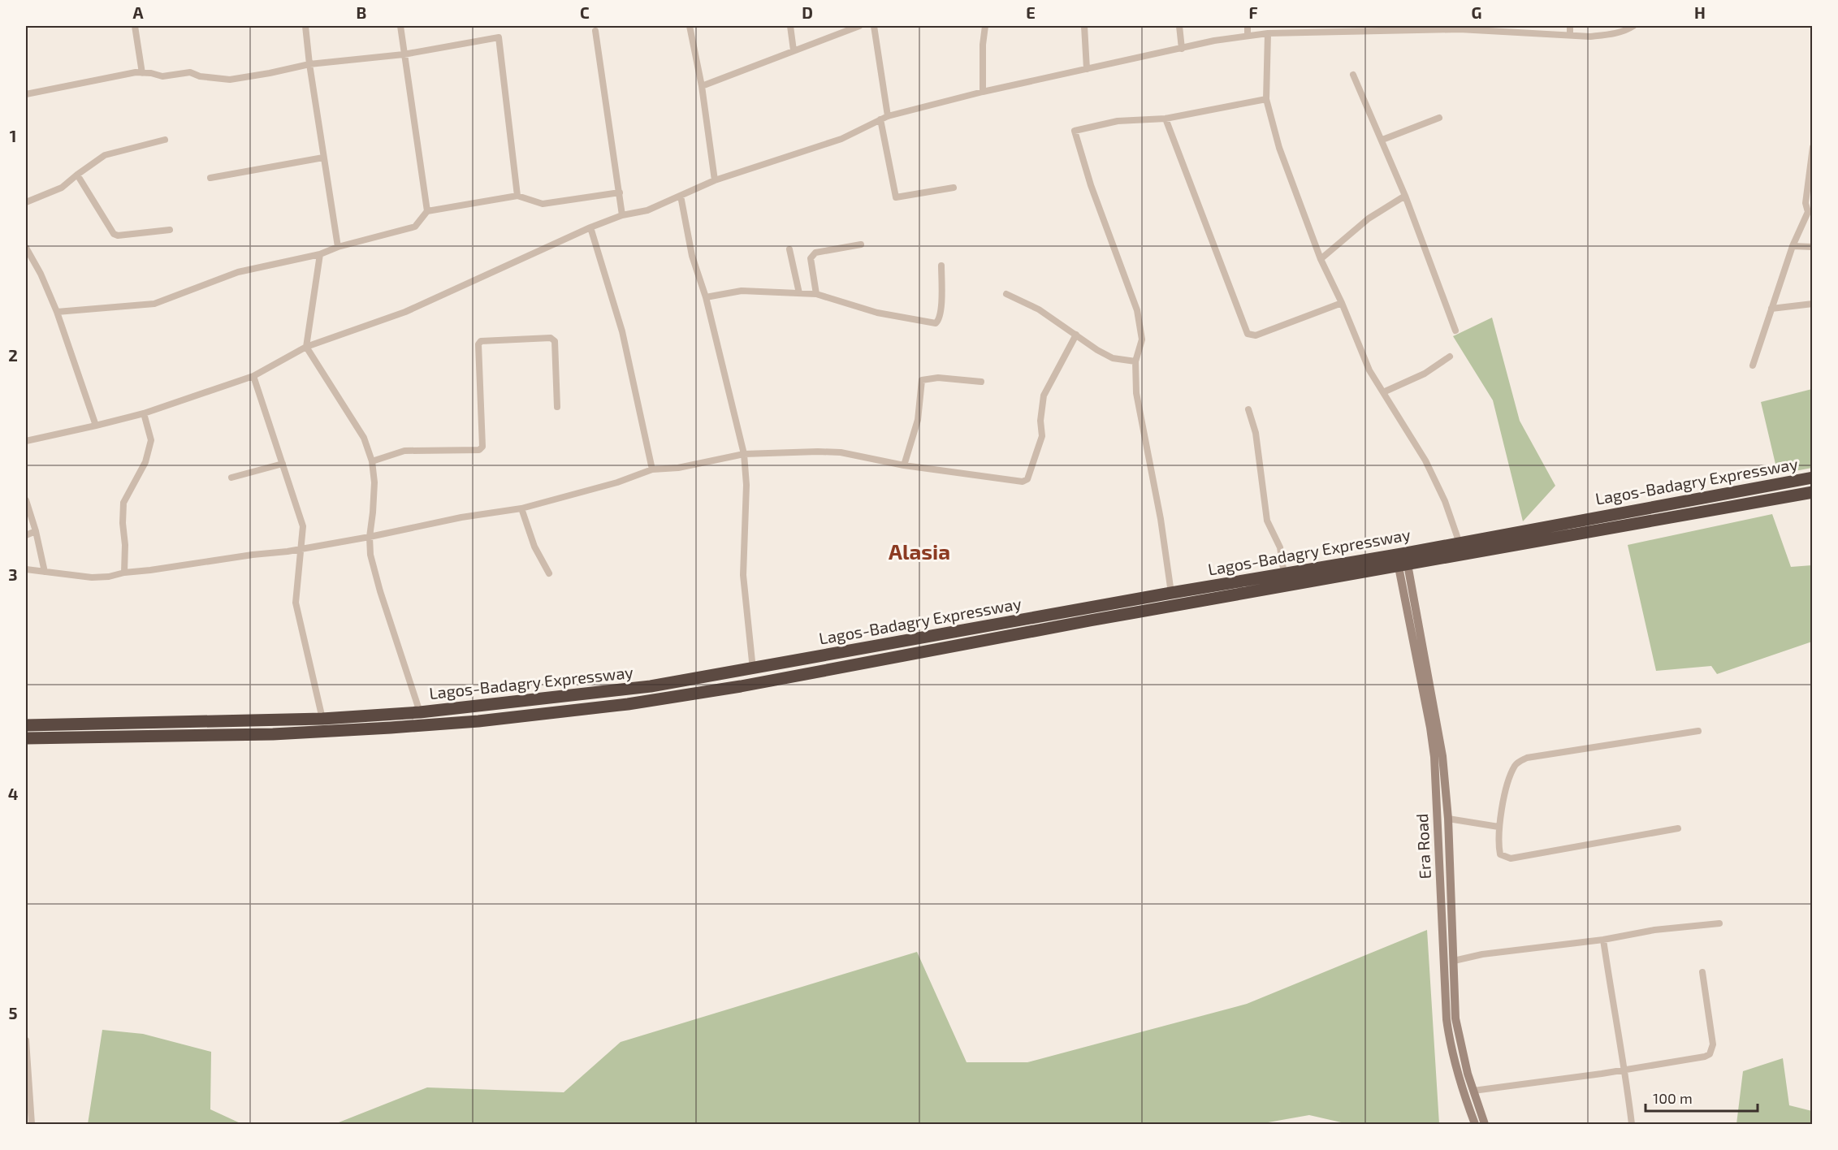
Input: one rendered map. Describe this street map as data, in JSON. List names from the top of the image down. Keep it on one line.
{"streets":{"highway":["Lagos-Badagry Expressway"],"main road":["Era Road"]},"crossings":[["Lagos-Badagry Expressway","Era Road"]],"districts":["Alasia"],"scale_bar":"100 m","grid":{"columns":["A","B","C","D","E","F","G","H"],"rows":["1","2","3","4","5"]}}
